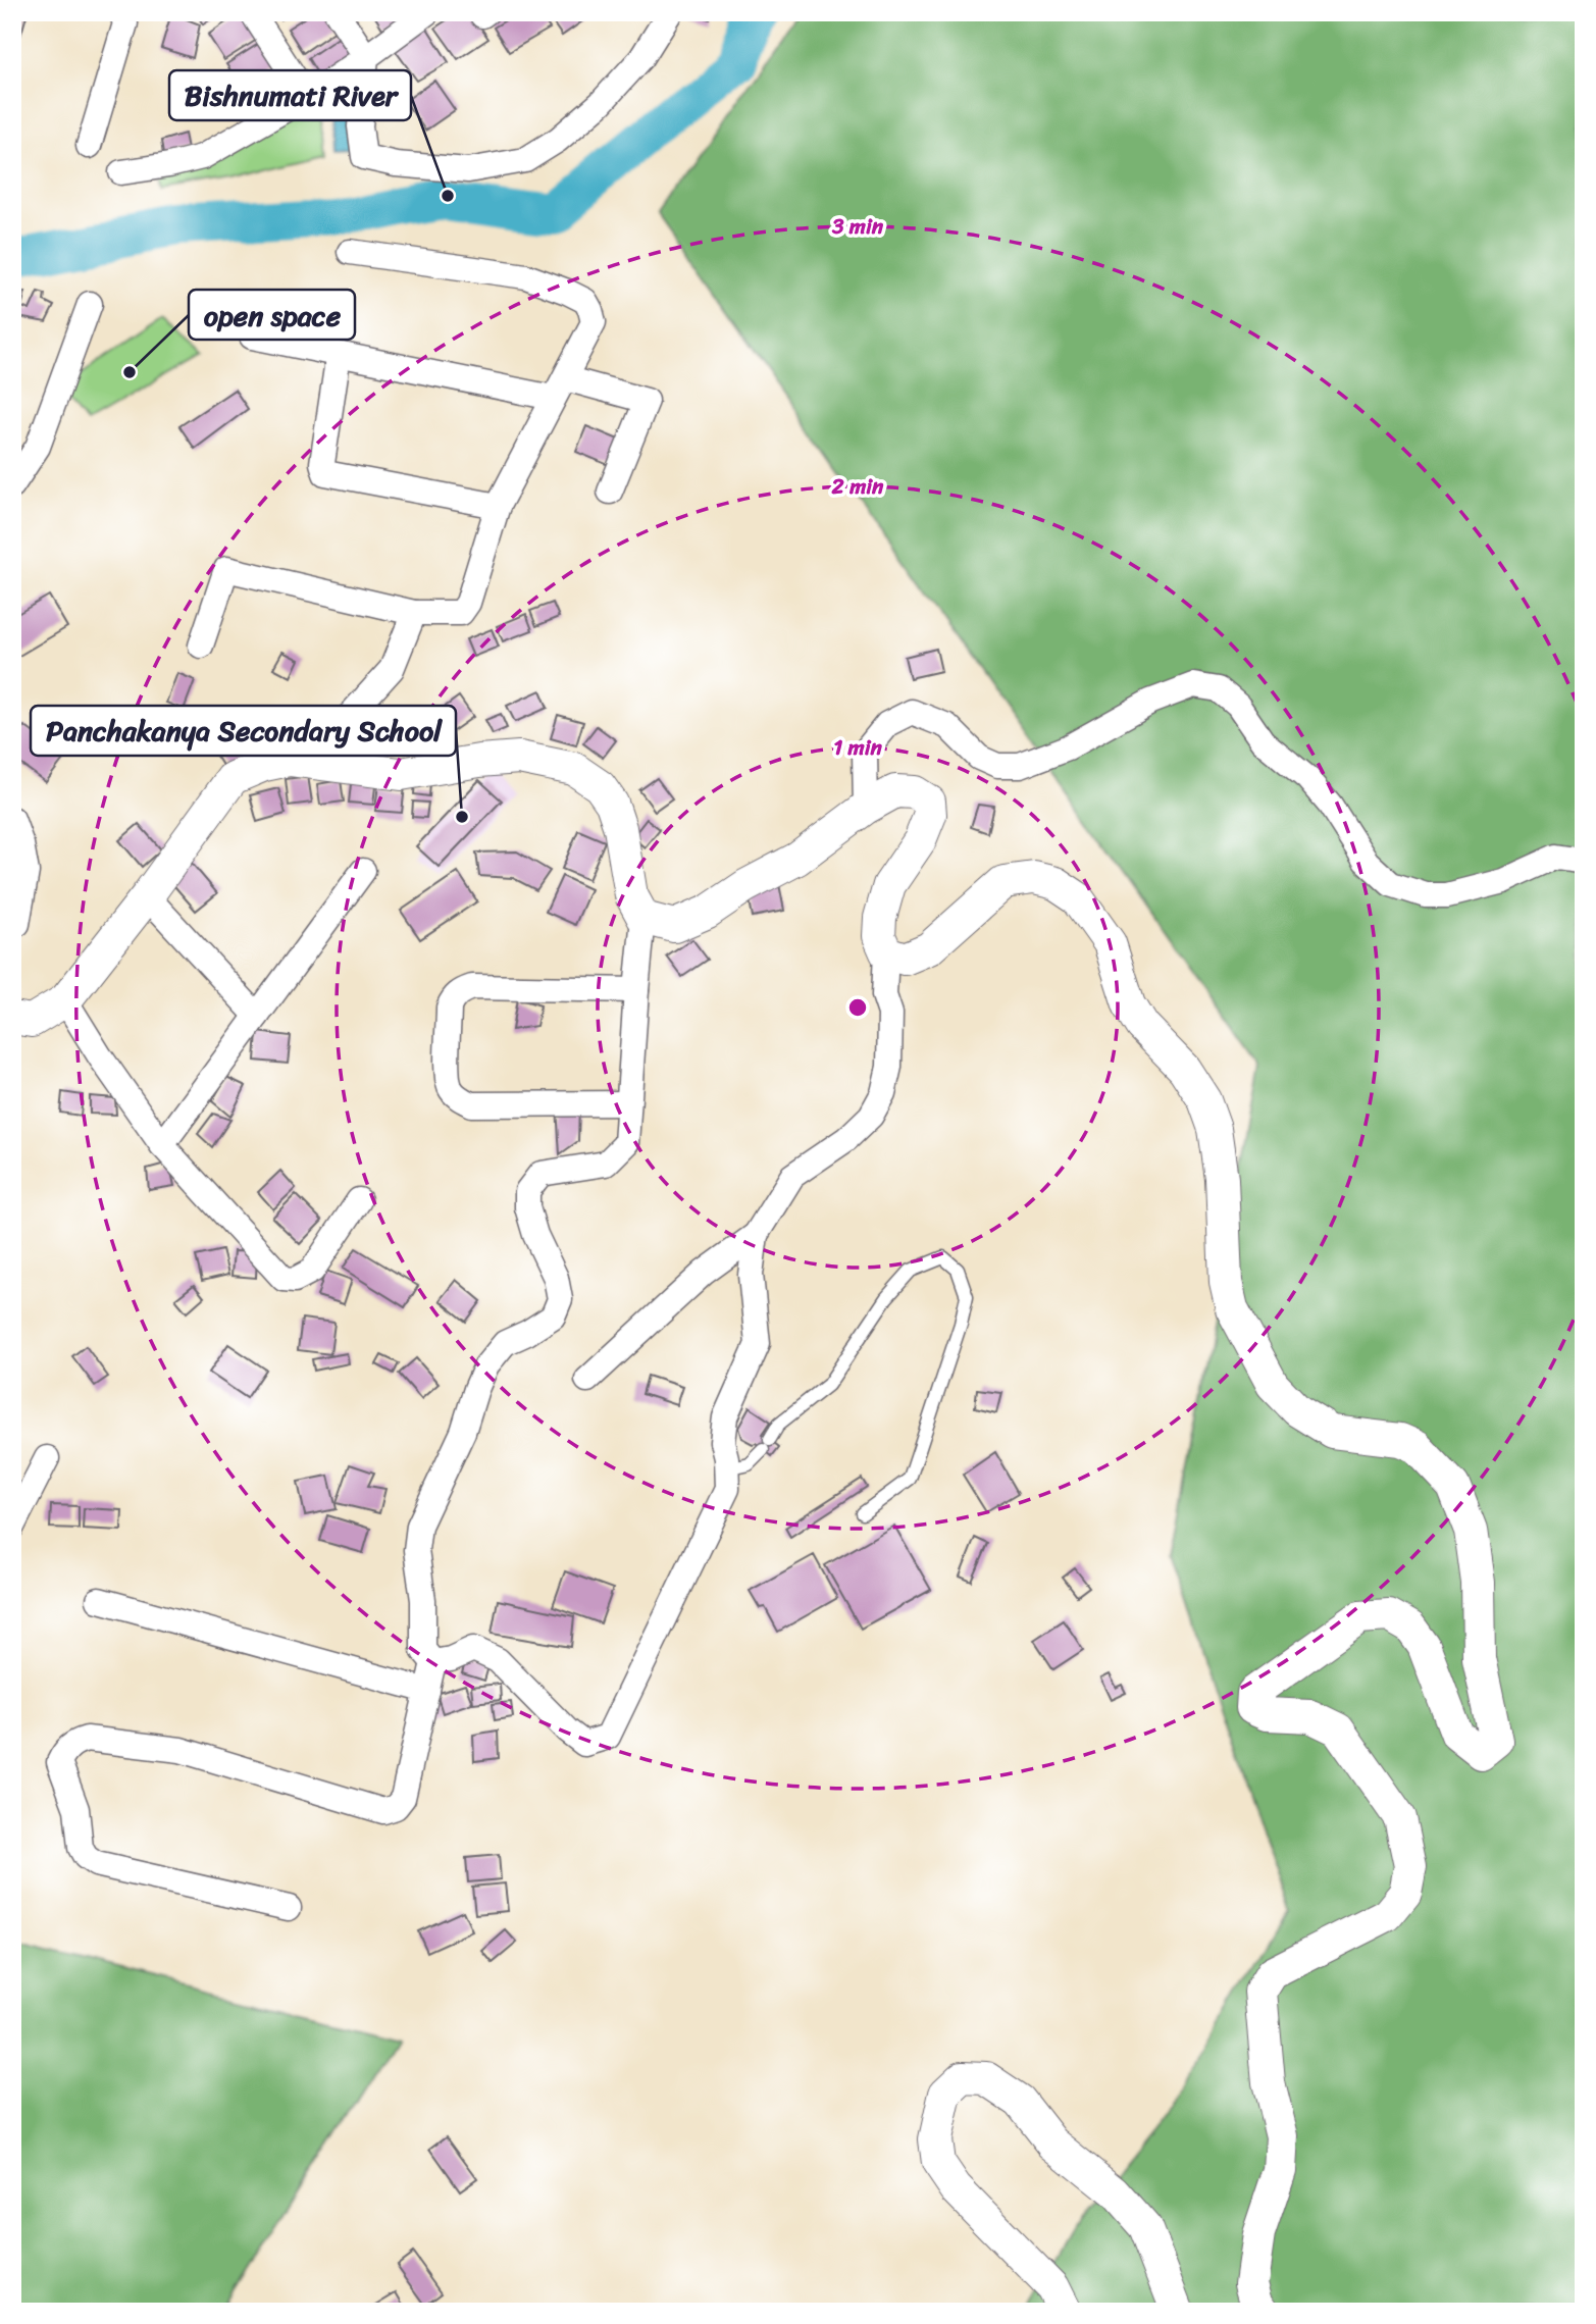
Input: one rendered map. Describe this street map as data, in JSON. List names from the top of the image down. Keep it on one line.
{"places":["Bishnumati River","open space","Panchakanya Secondary School"],"rings":["3 min","2 min","1 min"]}
